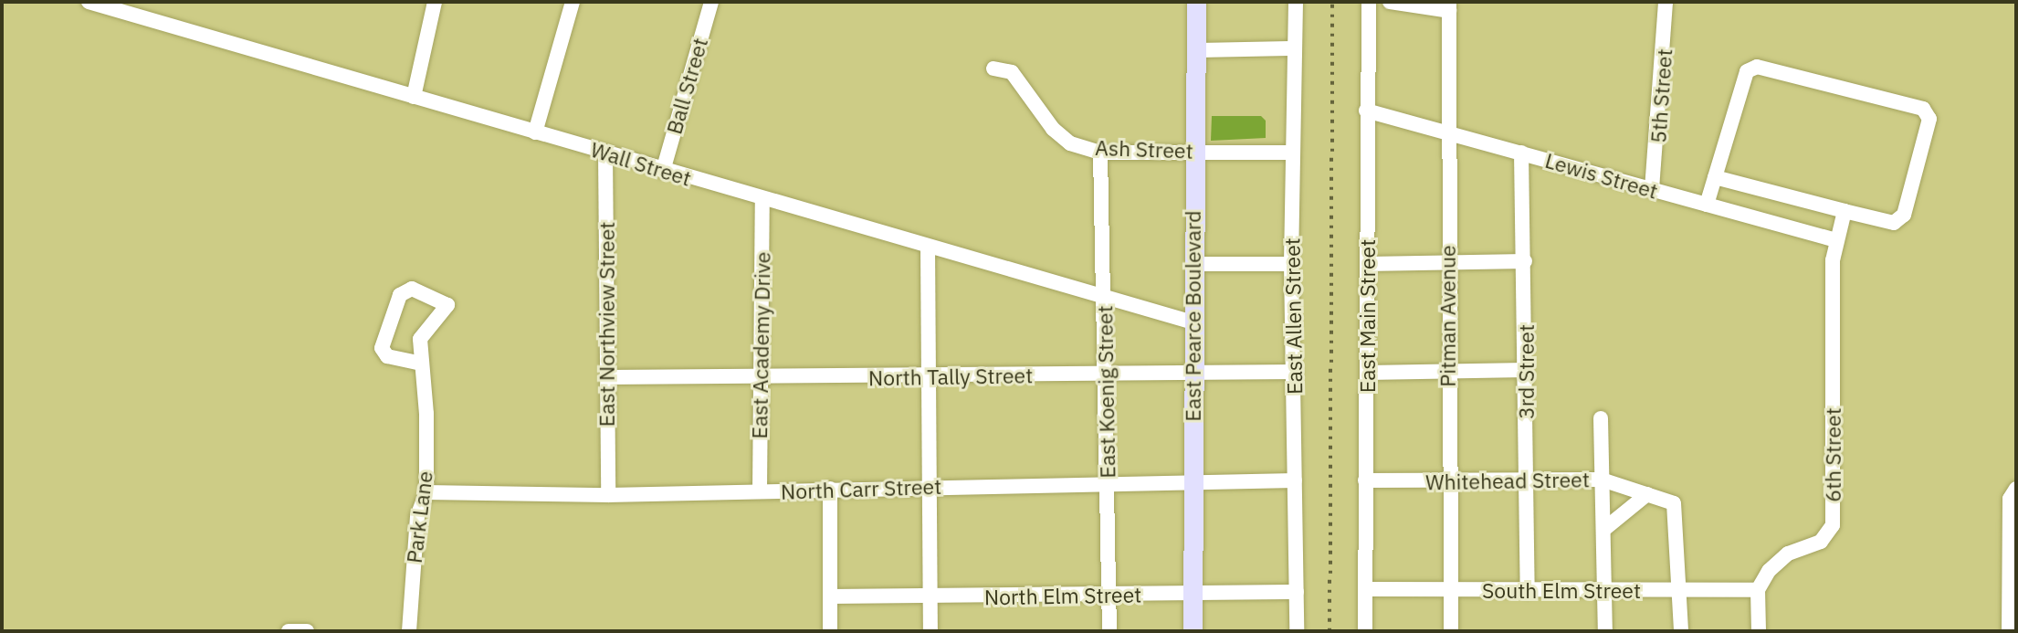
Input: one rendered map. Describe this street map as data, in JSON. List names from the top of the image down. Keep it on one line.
{"streets":{"main road":["East Pearce Boulevard"],"street":["Ball Street","5th Street","Ash Street","Wall Street","Lewis Street","East Allen Street","East Main Street","Pitman Avenue","East Northview Street","East Academy Drive","3rd Street","North Tally Street","East Koenig Street","6th Street","Whitehead Street","North Carr Street","Park Lane","South Elm Street","North Elm Street"]},"crossings":[["Ball Street","Wall Street"],["5th Street","Lewis Street"],["Ash Street","East Pearce Boulevard"],["Ash Street","East Allen Street"],["Ash Street","East Koenig Street"],["Wall Street","East Pearce Boulevard"],["Wall Street","East Northview Street"],["Wall Street","East Academy Drive"],["Wall Street","East Koenig Street"],["Lewis Street","East Main Street"],["Lewis Street","Pitman Avenue"],["Lewis Street","3rd Street"],["Lewis Street","6th Street"],["East Pearce Boulevard","North Tally Street"],["East Pearce Boulevard","North Carr Street"],["East Pearce Boulevard","North Elm Street"],["East Allen Street","North Tally Street"],["East Allen Street","North Carr Street"],["East Allen Street","North Elm Street"],["East Main Street","Whitehead Street"],["East Main Street","South Elm Street"],["Pitman Avenue","Whitehead Street"],["Pitman Avenue","South Elm Street"],["East Northview Street","North Tally Street"],["East Northview Street","North Carr Street"],["East Academy Drive","North Tally Street"],["East Academy Drive","North Carr Street"],["3rd Street","Whitehead Street"],["3rd Street","South Elm Street"],["North Tally Street","East Koenig Street"],["East Koenig Street","North Carr Street"],["East Koenig Street","North Elm Street"],["6th Street","South Elm Street"],["Whitehead Street","South Elm Street"],["North Carr Street","Park Lane"]]}
